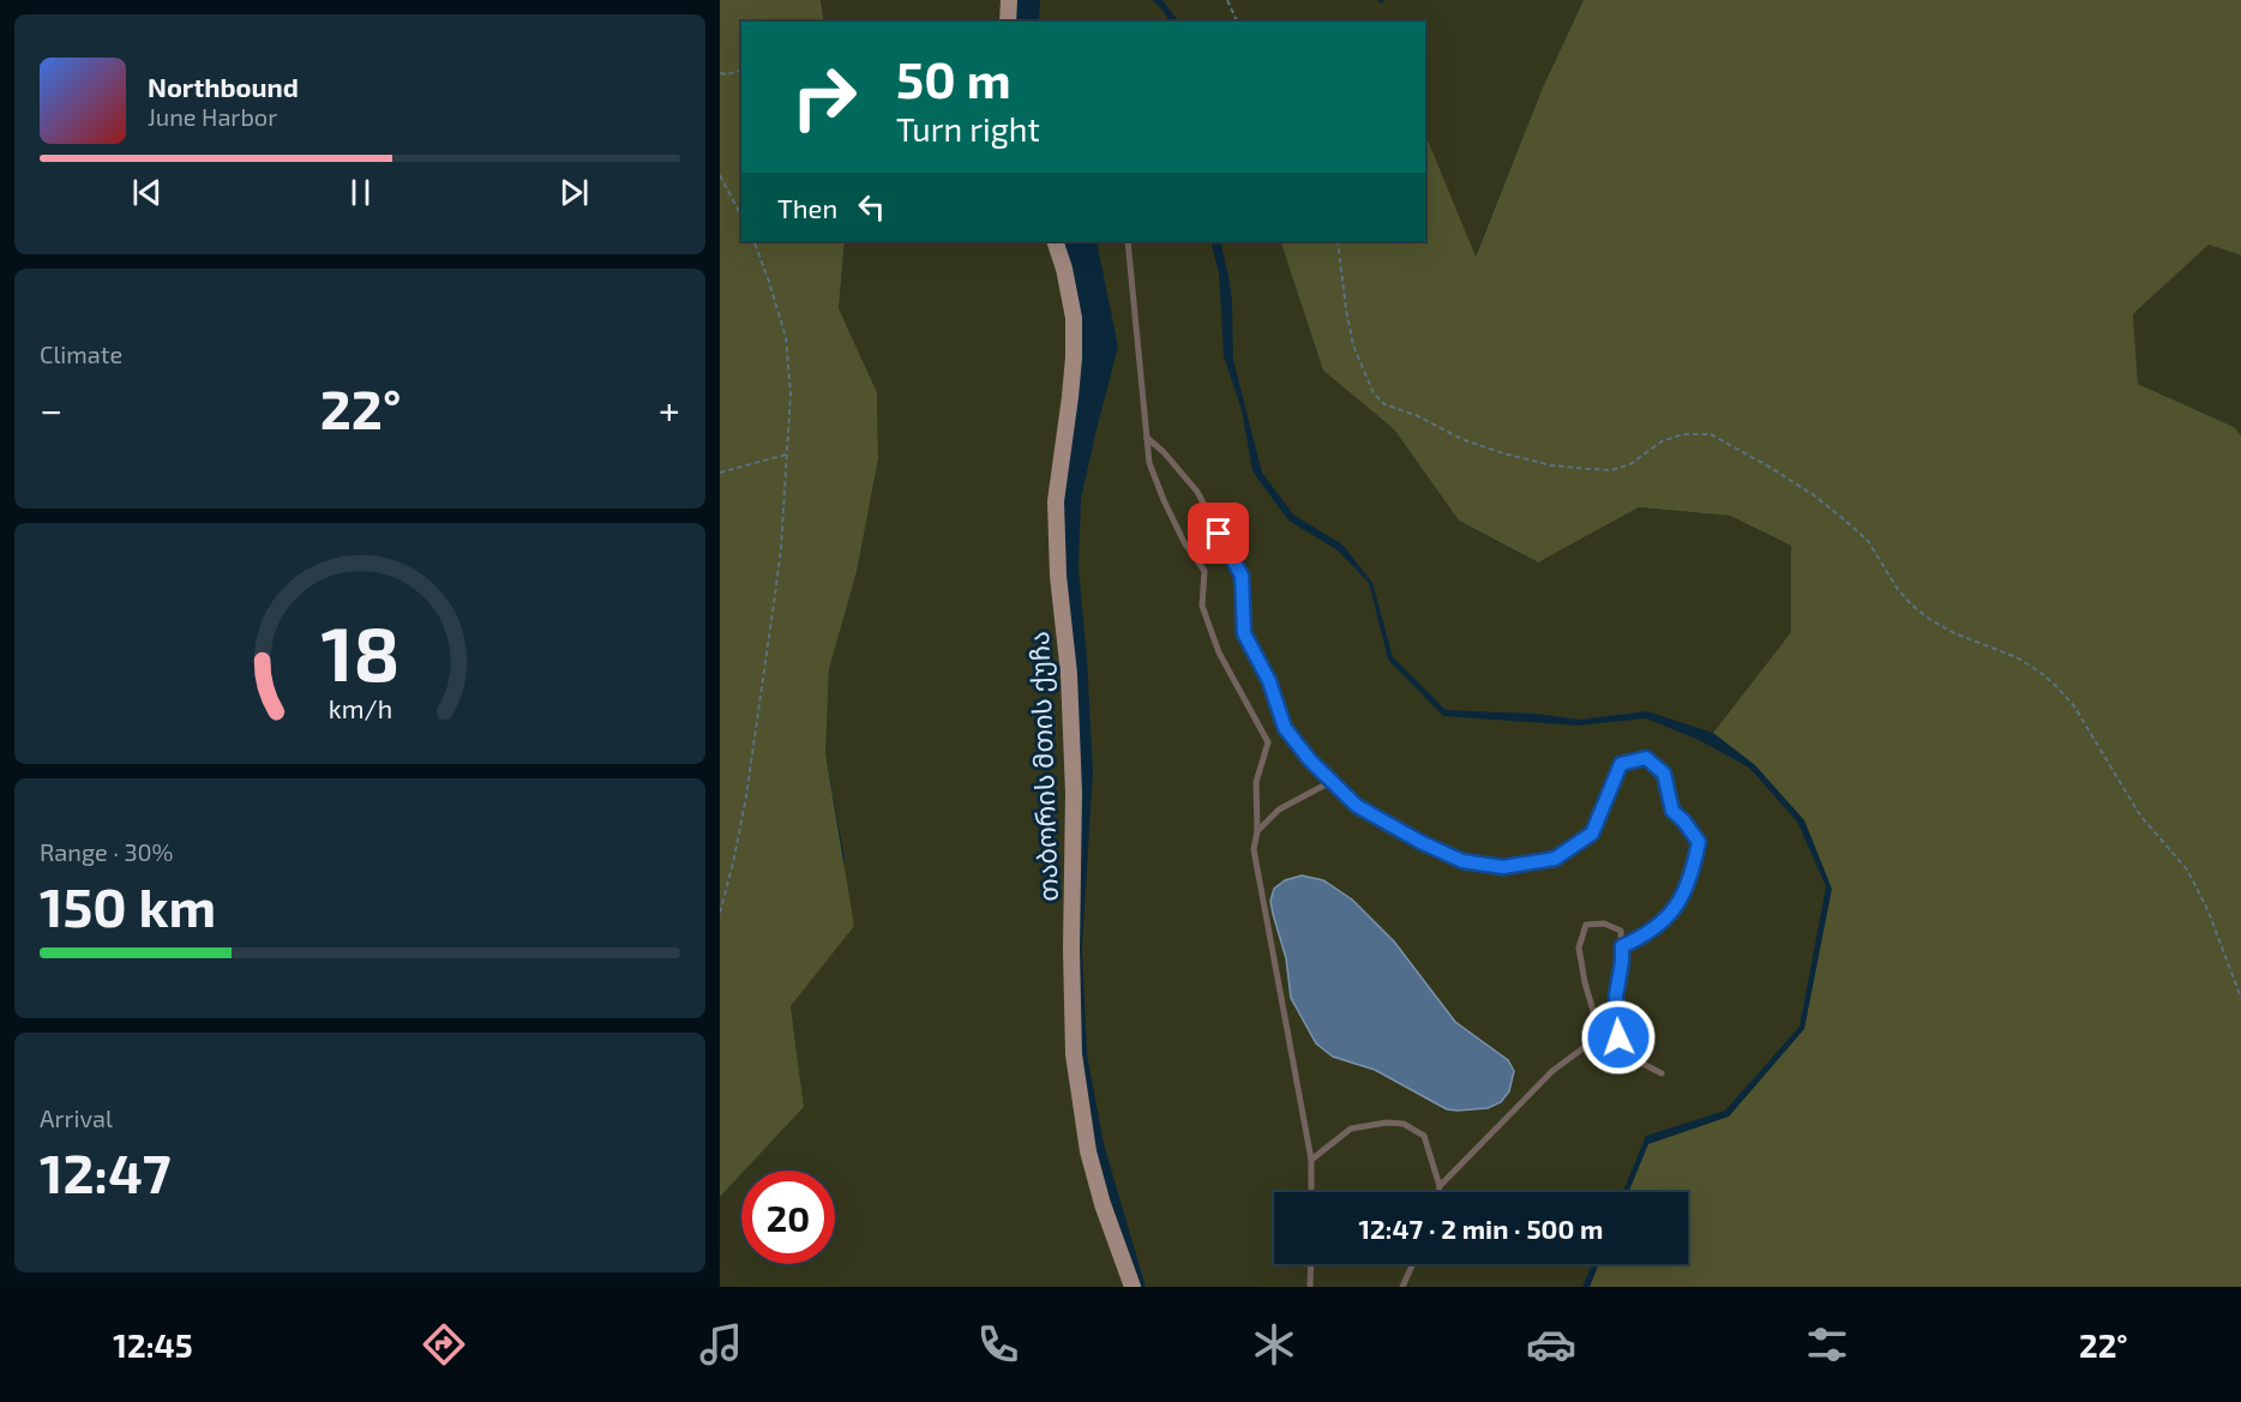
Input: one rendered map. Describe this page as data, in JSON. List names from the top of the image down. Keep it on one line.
{"streets":{"main road":["თაბორის მთის ქუჩა"]},"page":{"turn":["50 m","Turn right"],"song":["Northbound","June Harbor"],"then":"Then","tile":["Climate",["Range · 30%","150 km"],["Arrival","12:47"]],"heat":["−","22°","+"],"limit":"20","trip":"12:47 · 2 min · 500 m","tabs":["12:45","22°"],"gauge":["18","km/h"]}}
